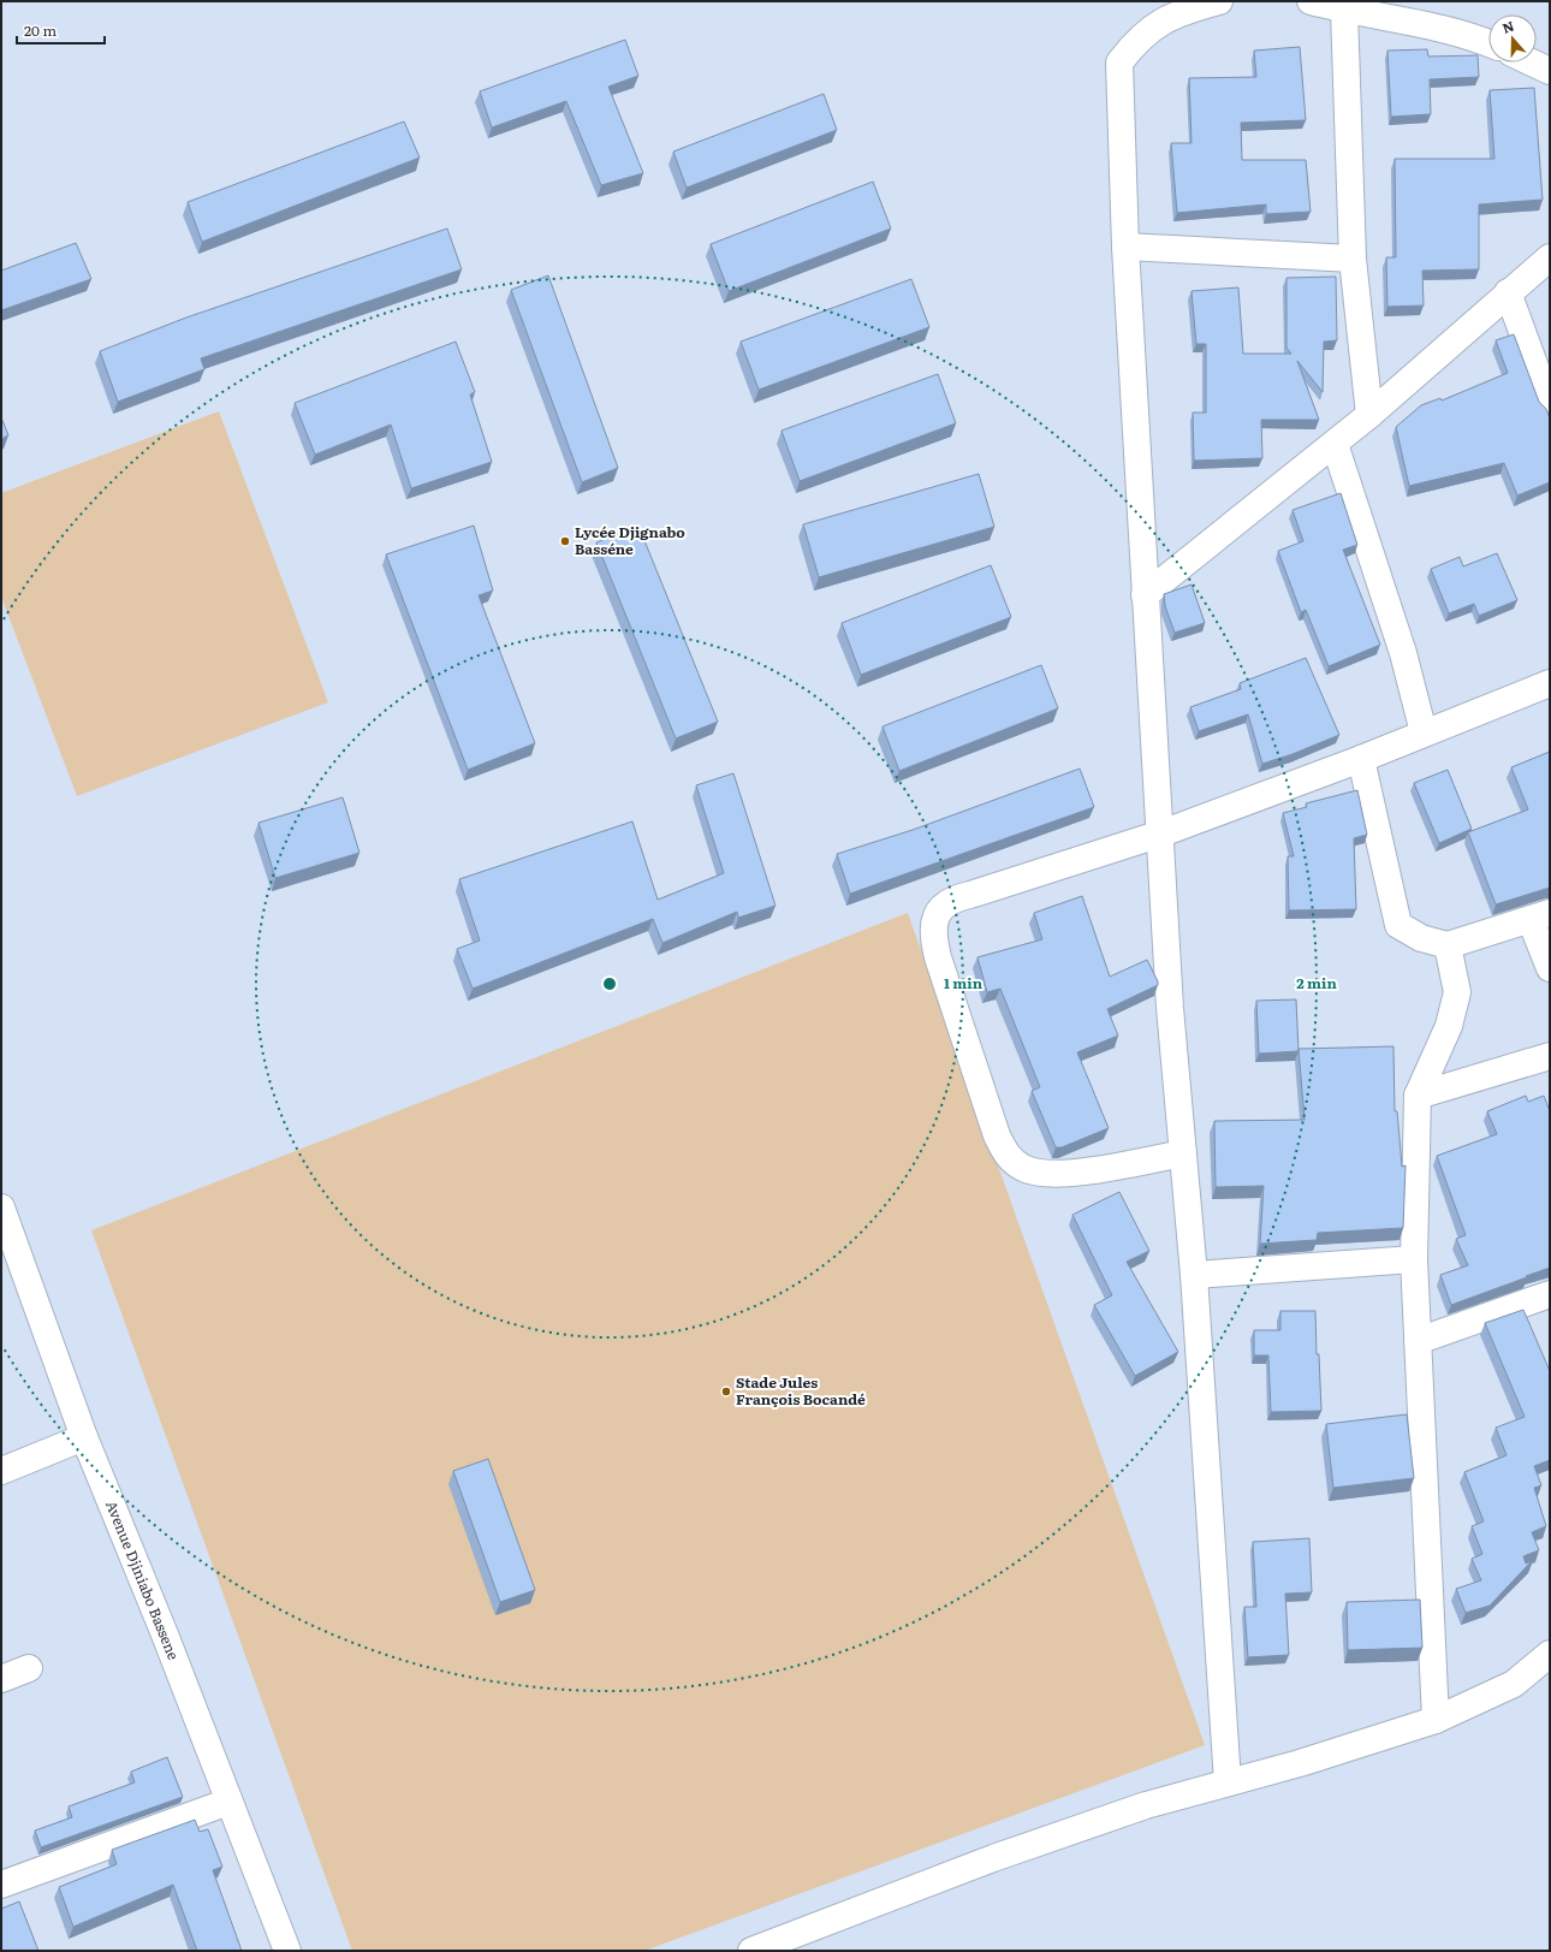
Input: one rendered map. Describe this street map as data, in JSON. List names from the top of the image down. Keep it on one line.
{"streets":{"street":["Avenue Djiniabo Bassene"]},"places":["Lycée Djignabo Basséne","Stade Jules François Bocandé"],"scale_bar":"20 m","north":"top","rings":["1 min","2 min"]}
